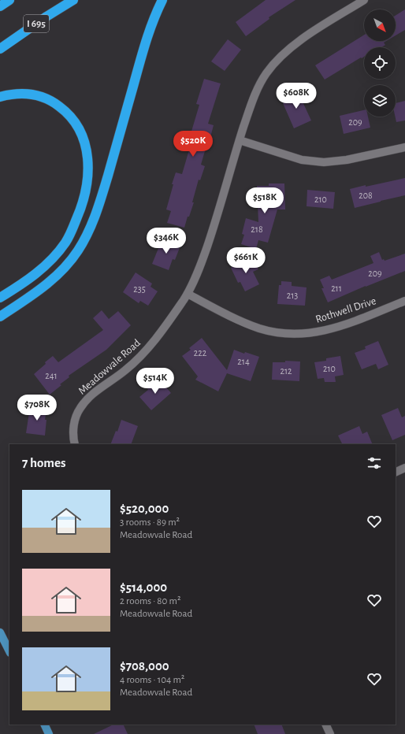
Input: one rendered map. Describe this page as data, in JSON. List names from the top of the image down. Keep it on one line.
{"streets":{"highway":["I 695"],"street":["Rothwell Drive","Meadowvale Road"]},"crossings":[["Rothwell Drive","Meadowvale Road"]],"house_numbers":["209","208","210","218","209","211","235","213","222","214","210","212","241"],"north":"bottom right","page":{"price":["$608K","$520K","$518K","$346K","$661K","$514K","$708K"],"heading":"7 homes","list":[{"name":"$520,000","note":"3 rooms · 89 m² · Meadowvale Road"},{"name":"$514,000","note":"2 rooms · 80 m² · Meadowvale Road"},{"name":"$708,000","note":"4 rooms · 104 m² · Meadowvale Road"}]}}
